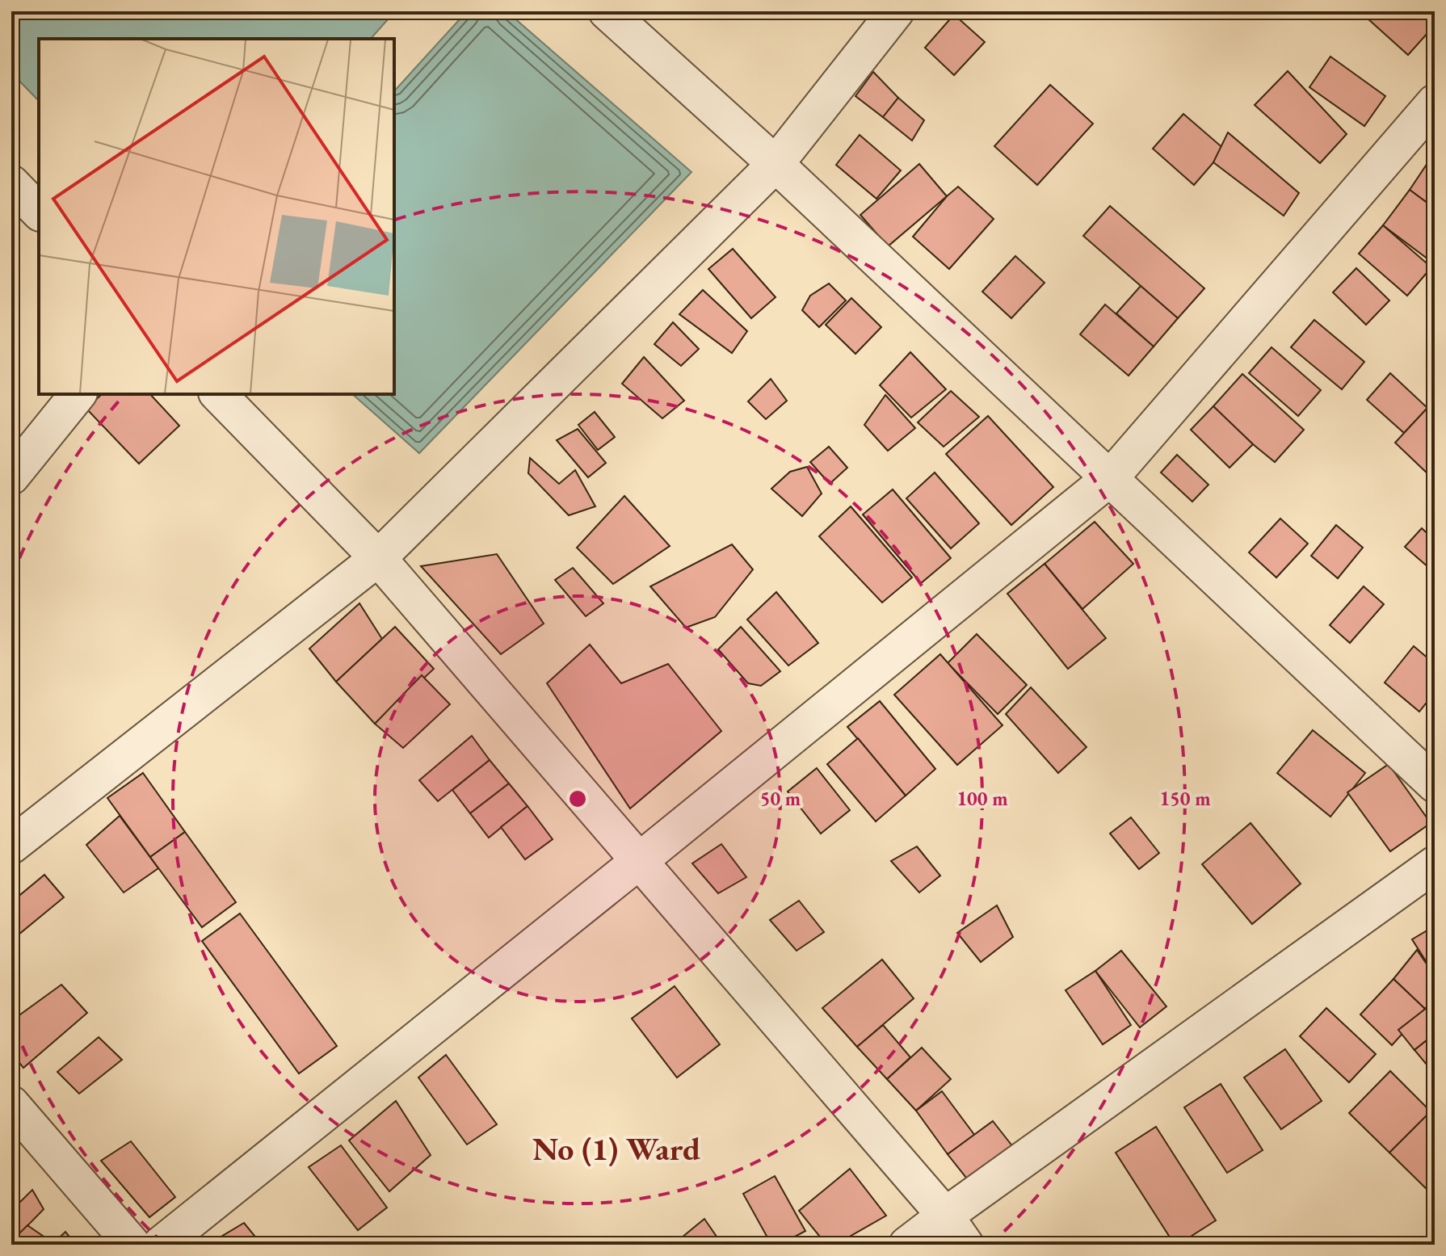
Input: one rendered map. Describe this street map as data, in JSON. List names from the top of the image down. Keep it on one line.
{"districts":["No (1) Ward"],"rings":["50 m","100 m","150 m"]}
